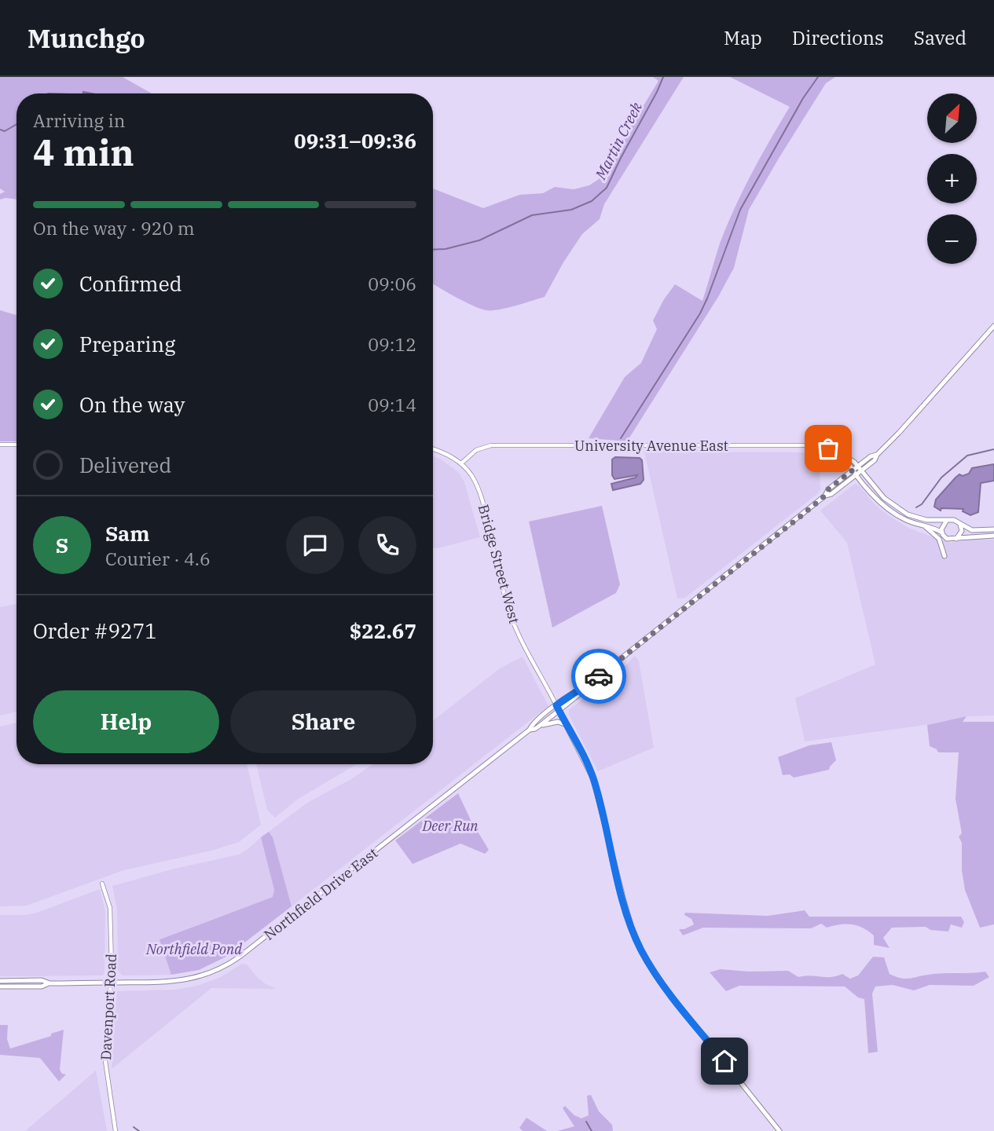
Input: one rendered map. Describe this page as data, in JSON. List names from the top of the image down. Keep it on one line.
{"streets":{"main road":["University Avenue East","Bridge Street West","Northfield Drive East"],"street":["Davenport Road"]},"crossings":[["University Avenue East","Bridge Street West"],["University Avenue East","Northfield Drive East"],["Bridge Street West","Northfield Drive East"],["Northfield Drive East","Davenport Road"]],"water":["Martin Creek"],"parks":["Deer Run","Northfield Pond"],"north":"top right","page":{"header":"Munchgo","nav":["Map","Directions","Saved"],"map_buttons":["+","−"],"heading":["4 min","Arriving in","09:31–09:36"],"panel":["Sam","Courier · 4.6","Order #9271","$22.67"],"bar":"On the way · 920 m","list":[["Confirmed","09:06"],["Preparing","09:12"],["On the way","09:14"],"Delivered"],"round":"S","buttons":["Help","Share"]}}
